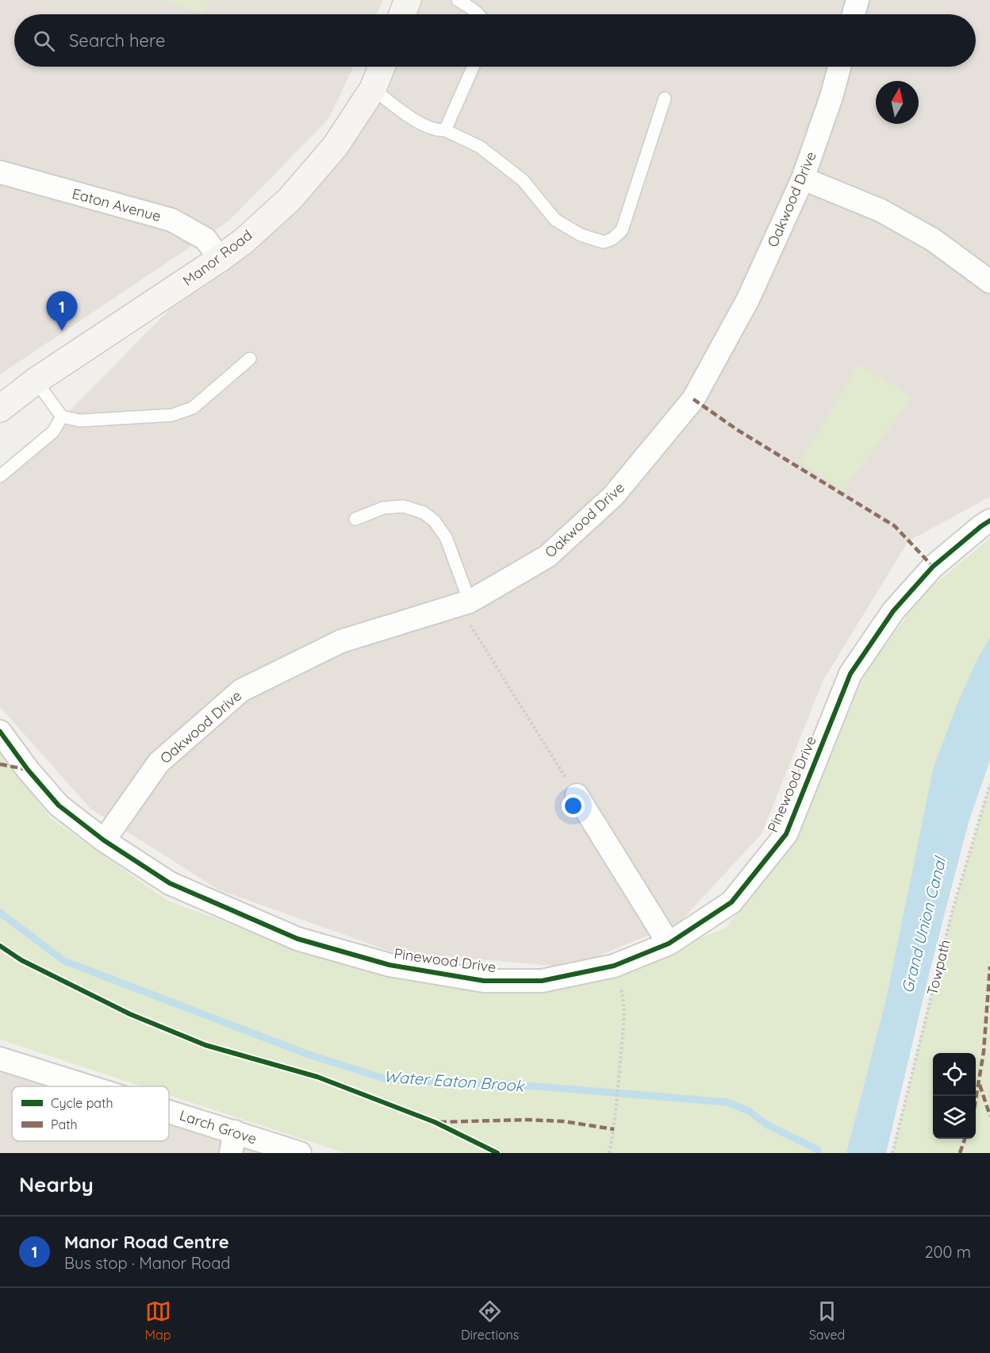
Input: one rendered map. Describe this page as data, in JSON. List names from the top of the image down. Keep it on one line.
{"streets":{"street":["Oakwood Drive","Eaton Avenue","Manor Road","Pinewood Drive","Larch Grove"],"path":["Towpath"]},"crossings":[["Oakwood Drive","Pinewood Drive"],["Eaton Avenue","Manor Road"]],"water":["Grand Union Canal","Water Eaton Brook"],"legend":["Cycle path","Path"],"north":"top","page":{"search":"Search here","pins":"1","heading":"Nearby","list":[{"mark":"1","name":"Manor Road Centre","note":"Bus stop · Manor Road","value":"200 m"}],"nav":["Map","Directions","Saved"]}}
